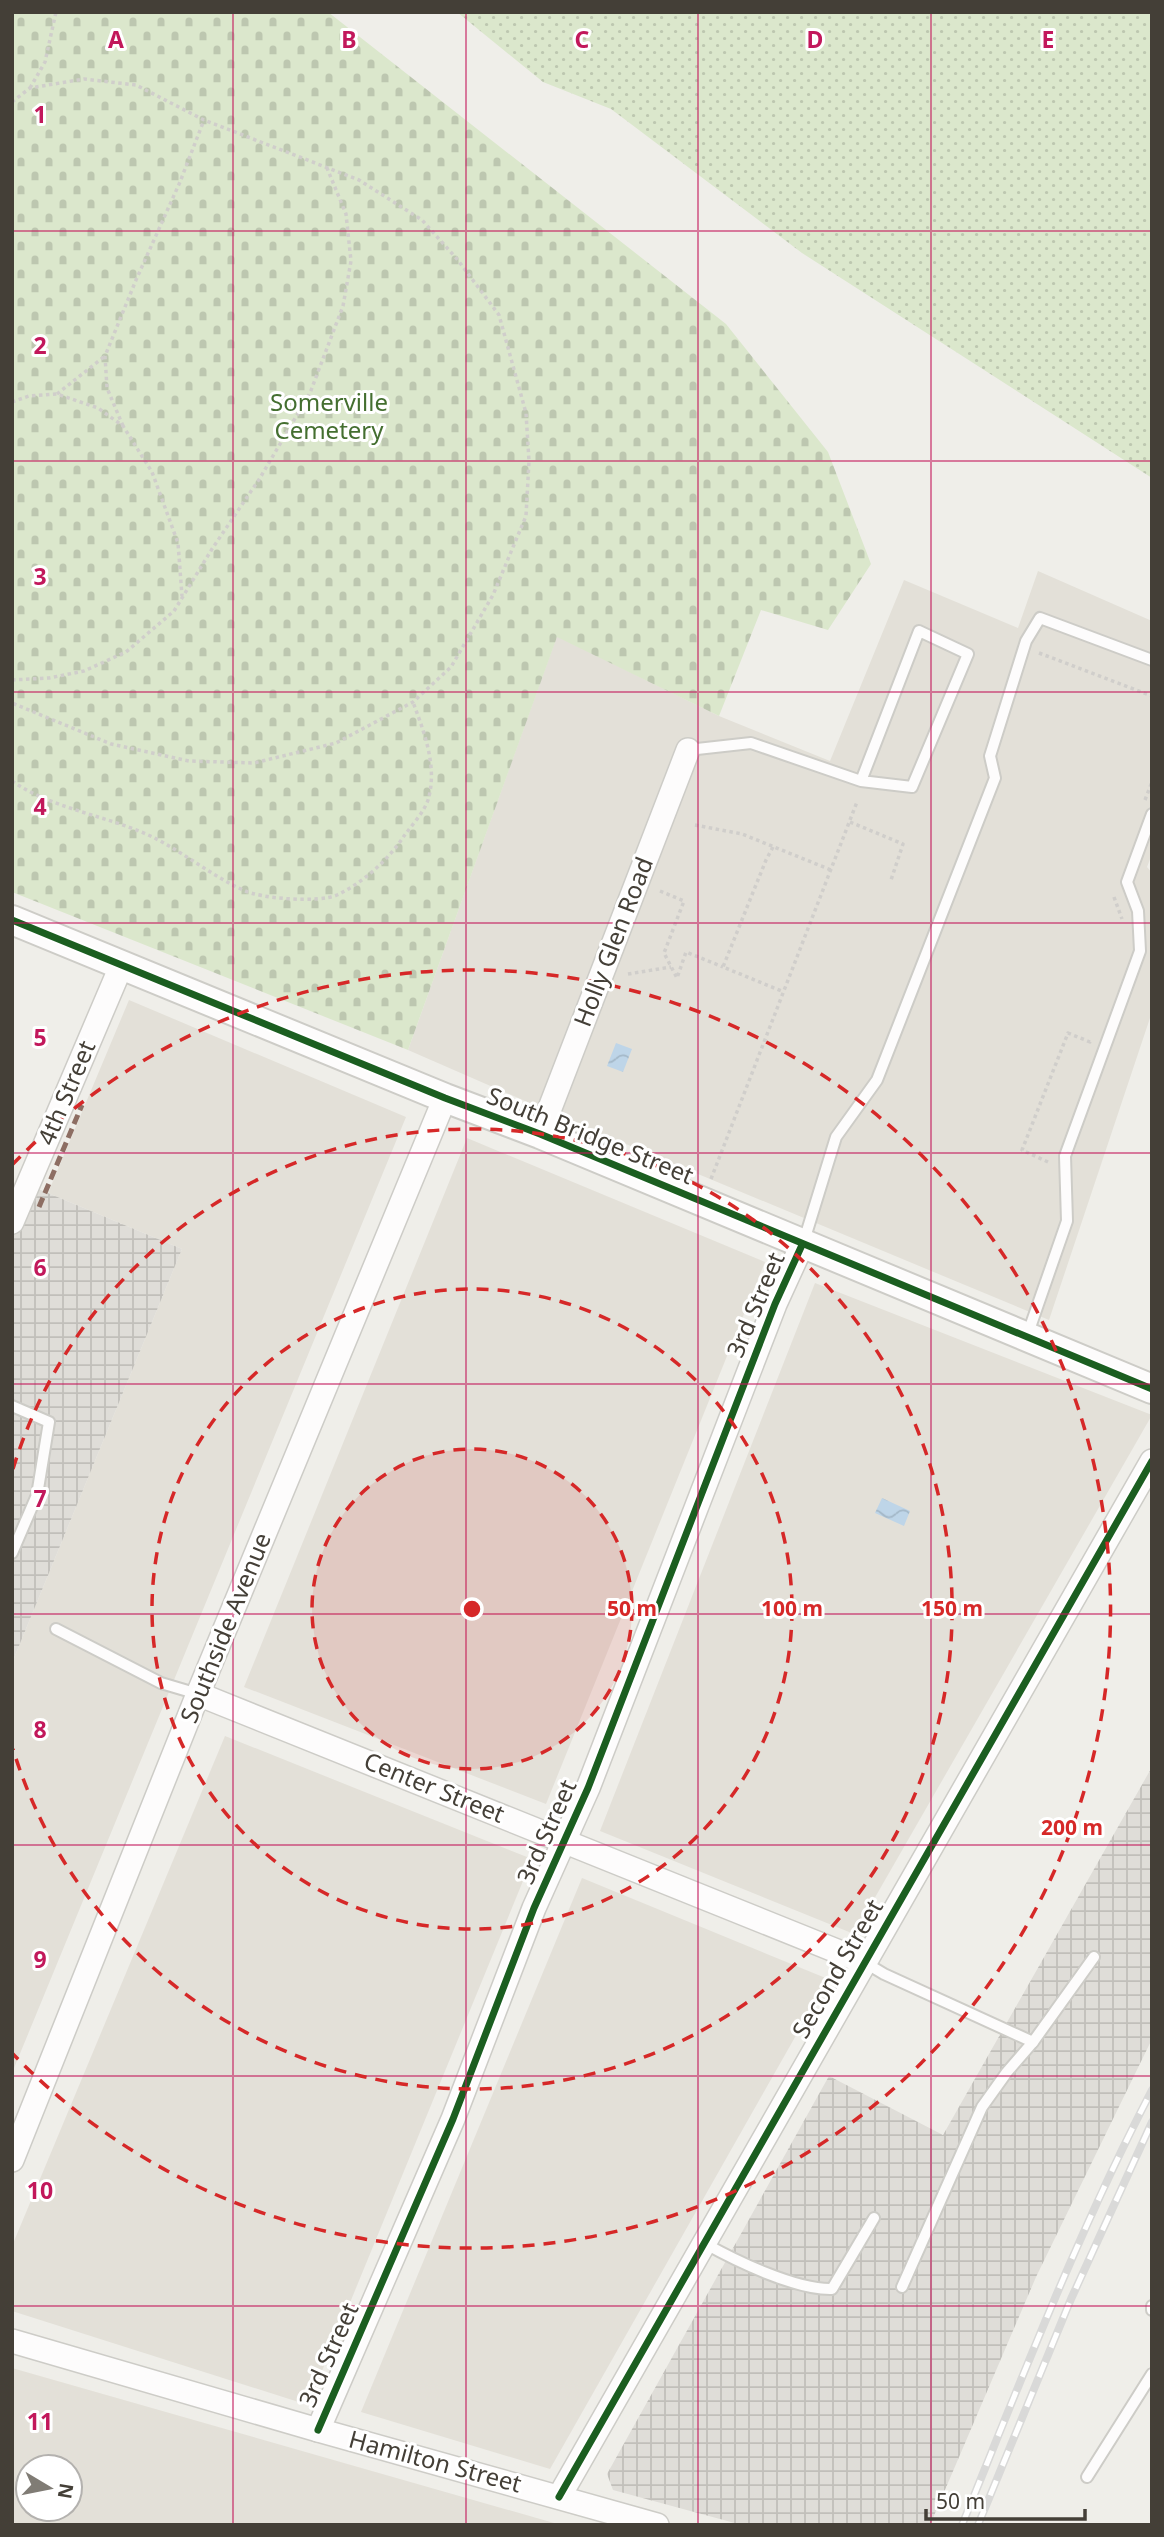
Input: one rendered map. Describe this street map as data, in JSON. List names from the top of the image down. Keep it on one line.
{"streets":{"street":["Holly Glen Road","4th Street","South Bridge Street","3rd Street","Southside Avenue","Center Street","Second Street","Hamilton Street"]},"crossings":[["Holly Glen Road","South Bridge Street"],["4th Street","South Bridge Street"],["South Bridge Street","3rd Street"],["South Bridge Street","Southside Avenue"],["3rd Street","Center Street"],["3rd Street","Hamilton Street"],["Southside Avenue","Center Street"],["Center Street","Second Street"],["Second Street","Hamilton Street"]],"parks":["Somerville Cemetery"],"scale_bar":"50 m","north":"right","grid":{"columns":["A","B","C","D","E"],"rows":["1","2","3","4","5","6","7","8","9","10","11"]},"rings":["50 m","100 m","150 m","200 m"]}
